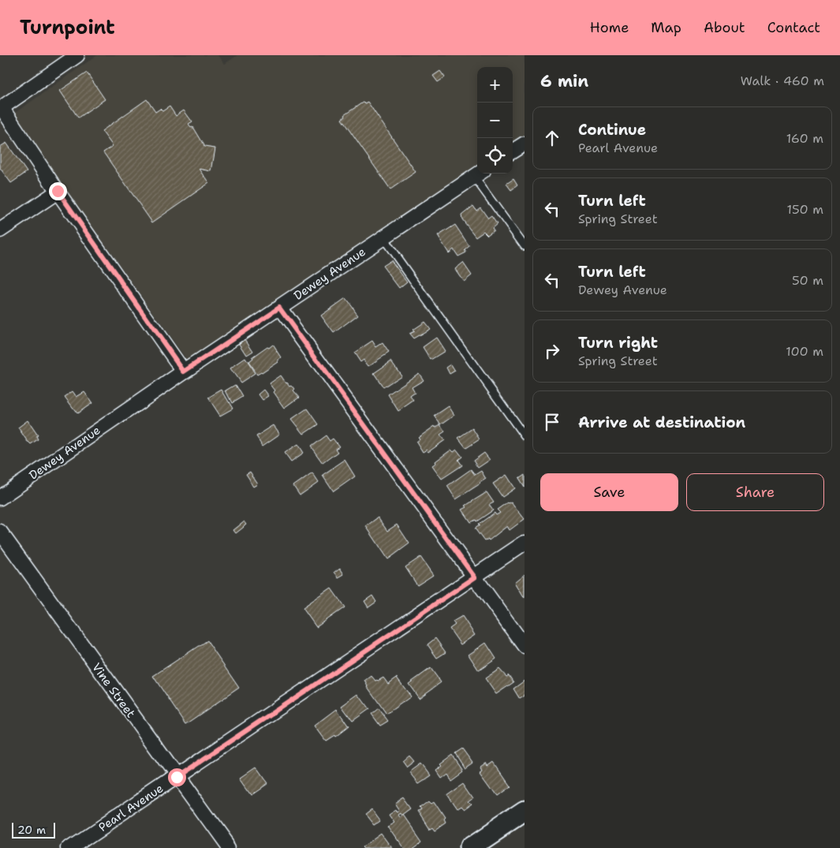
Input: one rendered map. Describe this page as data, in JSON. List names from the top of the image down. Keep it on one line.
{"streets":{"street":["Dewey Avenue","Vine Street","Pearl Avenue"]},"crossings":[["Vine Street","Pearl Avenue"]],"scale_bar":"20 m","page":{"header":"Turnpoint","nav":["Home","Map","About","Contact"],"heading":["6 min","Walk · 460 m"],"map_buttons":["+","−"],"list":[["Continue","Pearl Avenue","160 m"],["Turn left","Spring Street","150 m"],["Turn left","Dewey Avenue","50 m"],["Turn right","Spring Street","100 m"],"Arrive at destination"],"buttons":["Save","Share"],"scale":"20 m"}}
